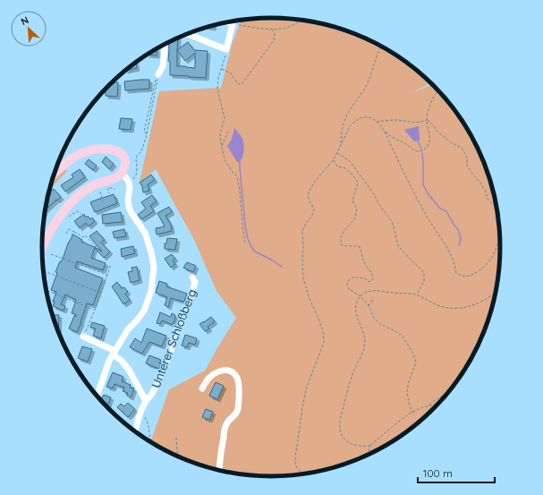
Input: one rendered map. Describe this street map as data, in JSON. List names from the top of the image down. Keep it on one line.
{"streets":{"street":["Unterer Schloßberg"]},"scale_bar":"100 m","north":"top left"}
